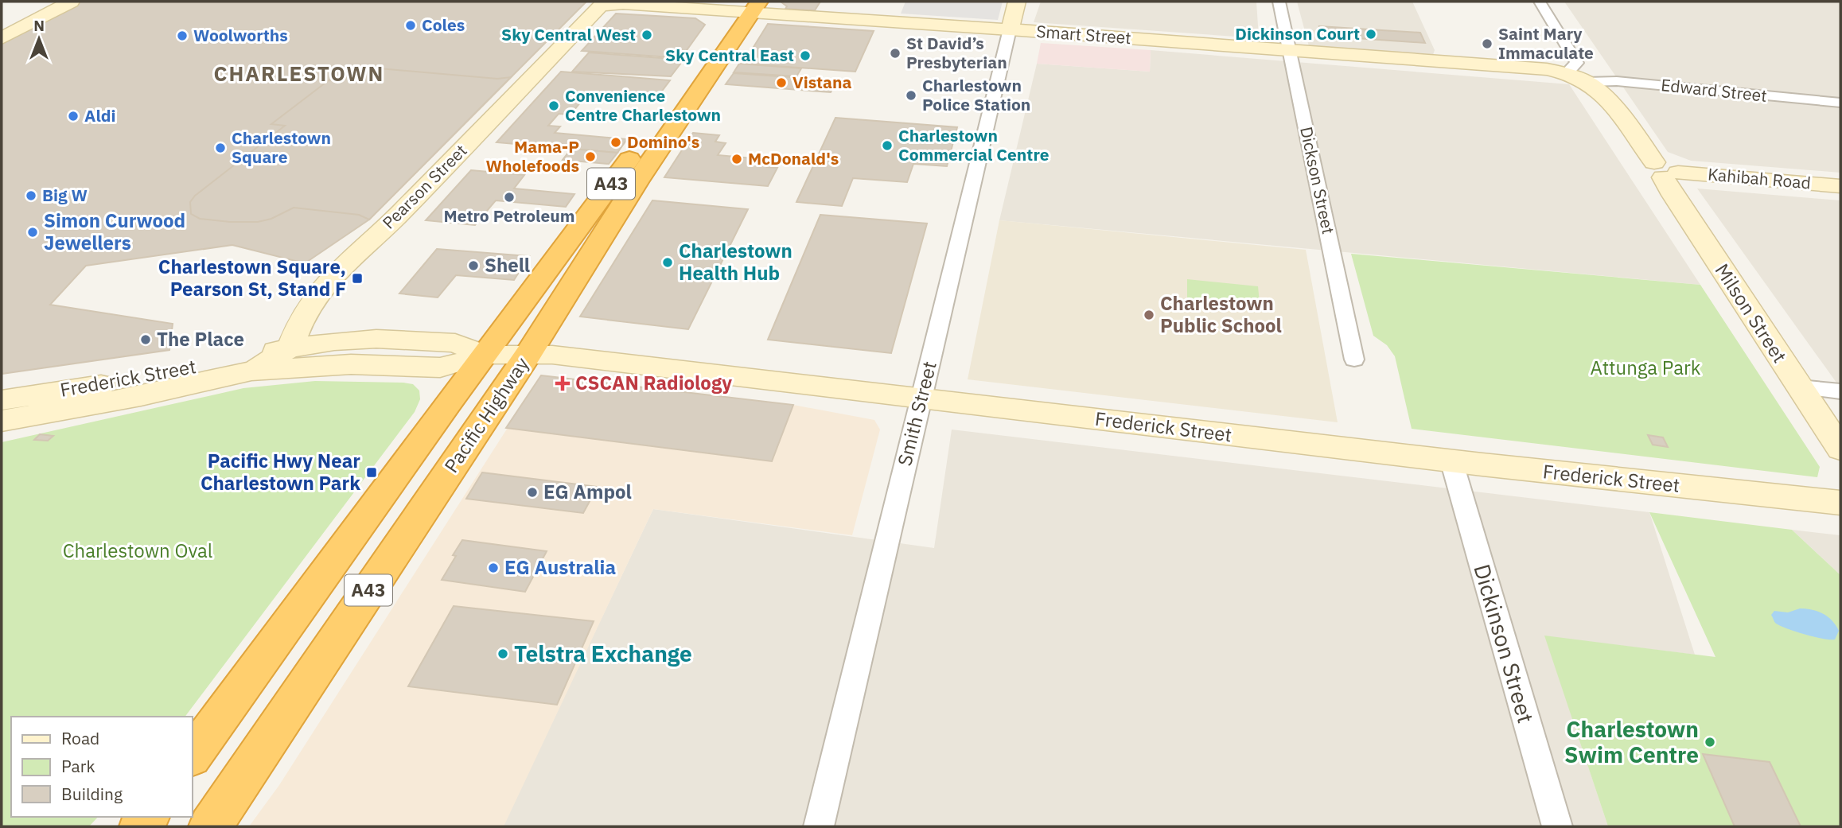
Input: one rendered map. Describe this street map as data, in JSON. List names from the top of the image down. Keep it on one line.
{"streets":{"highway":["A43","Pacific Highway"],"main road":["Smart Street","Kahibah Road","Pearson Street","Milson Street","Frederick Street","Smith Street"],"street":["Edward Street","Dickson Street","Dickinson Street"]},"crossings":[["Smart Street","Dickson Street"],["Smart Street","Pearson Street"],["Smart Street","Milson Street"],["Smart Street","Smith Street"],["Smart Street","Pacific Highway"],["Edward Street","Milson Street"],["Kahibah Road","Milson Street"],["Pearson Street","Frederick Street"],["Frederick Street","Smith Street"],["Frederick Street","Pacific Highway"],["Frederick Street","Dickinson Street"]],"districts":["CHARLESTOWN"],"parks":["Attunga Park","Charlestown Oval"],"places":{"other":["Coles","Dickinson Court","Sky Central West","Woolworths","Saint Mary Immaculate","St David’s Presbyterian","Sky Central East","Vistana","Charlestown Police Station","Convenience Centre Charlestown","Aldi","Domino's","Charlestown Commercial Centre","Charlestown Square","Mama-P Wholefoods","McDonald's","Big W","Metro Petroleum","Simon Curwood Jewellers","Charlestown Health Hub","Shell","Charlestown Public School","The Place","EG Ampol","EG Australia","Telstra Exchange","Charlestown Swim Centre"],"transit":["Charlestown Square, Pearson St, Stand F","Pacific Hwy Near Charlestown Park"],"health":["CSCAN Radiology"]},"legend":["Road","Park","Building"],"north":"top"}
